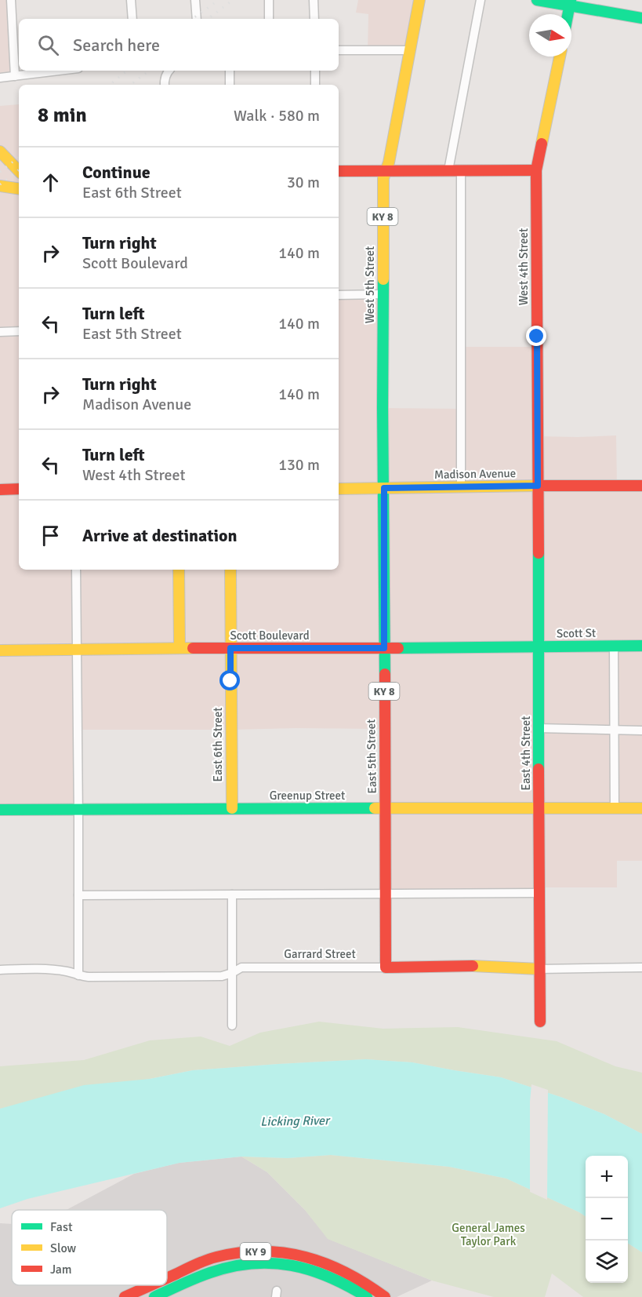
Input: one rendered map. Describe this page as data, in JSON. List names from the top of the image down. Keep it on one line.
{"streets":{"main road":["KY 8","West 4th Street","West 5th Street","Madison Avenue","Scott St","Scott Boulevard","East 6th Street","East 4th Street","East 5th Street","Greenup Street","Garrard Street","KY 9"]},"crossings":[["West 4th Street","Madison Avenue"],["West 4th Street","East 4th Street"],["West 5th Street","Madison Avenue"],["West 5th Street","East 5th Street"],["Madison Avenue","East 4th Street"],["Madison Avenue","East 5th Street"],["Scott St","Scott Boulevard"],["Scott St","East 4th Street"],["Scott Boulevard","East 6th Street"],["Scott Boulevard","East 4th Street"],["Scott Boulevard","East 5th Street"],["East 6th Street","Greenup Street"],["East 4th Street","Greenup Street"],["East 4th Street","Garrard Street"],["East 5th Street","Greenup Street"],["East 5th Street","Garrard Street"]],"water":["Licking River"],"parks":["General James Taylor Park"],"legend":["Fast","Slow","Jam"],"north":"right","page":{"search":"Search here","heading":["8 min","Walk · 580 m"],"list":[["Continue","East 6th Street","30 m"],["Turn right","Scott Boulevard","140 m"],["Turn left","East 5th Street","140 m"],["Turn right","Madison Avenue","140 m"],["Turn left","West 4th Street","130 m"],"Arrive at destination"],"map_buttons":["+","−"]}}
